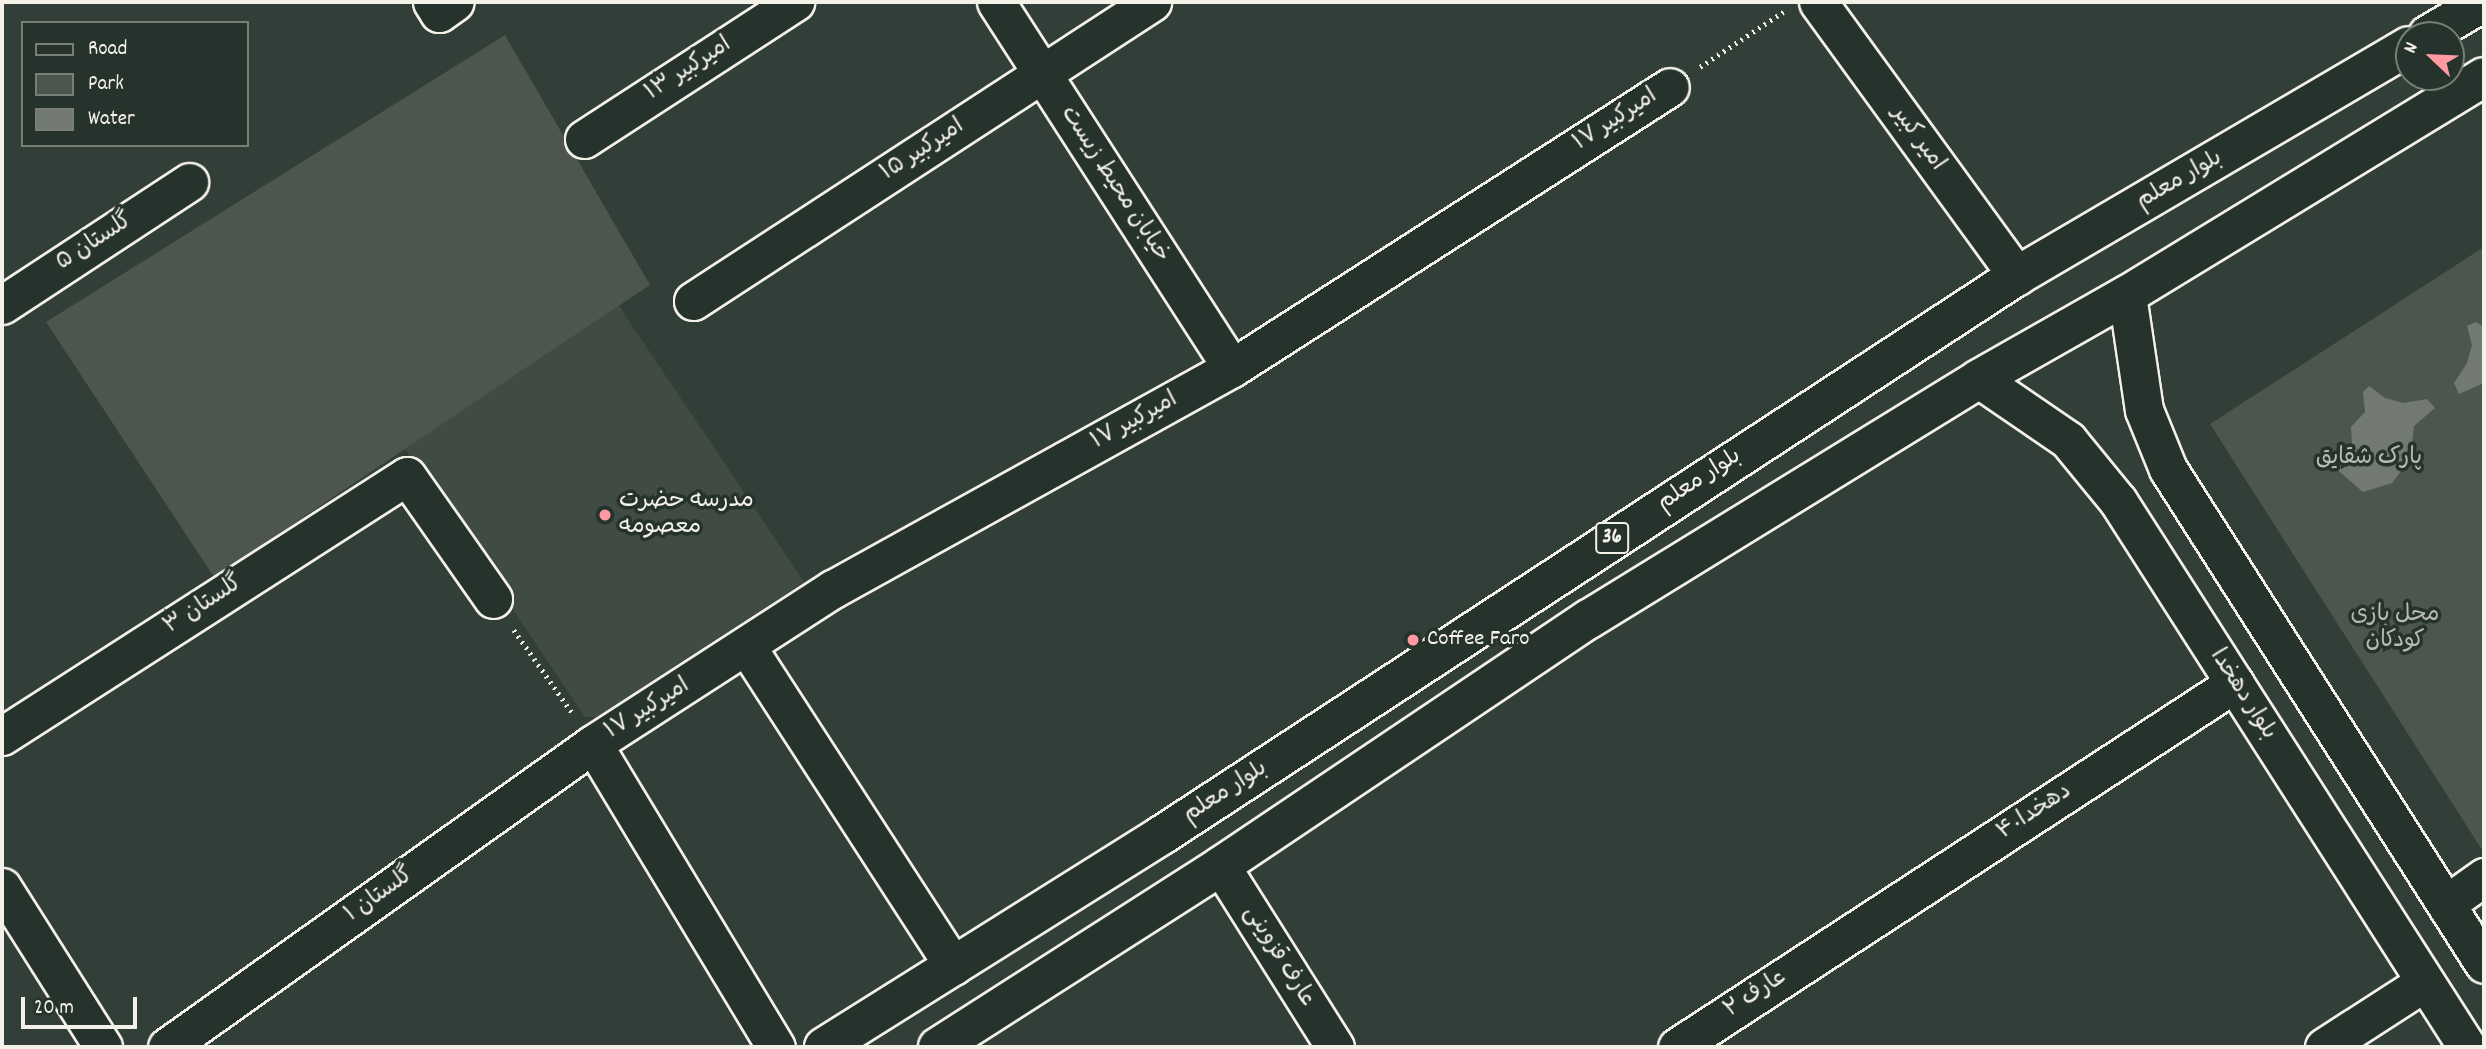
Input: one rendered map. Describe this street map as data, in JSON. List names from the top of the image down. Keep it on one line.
{"streets":{"main road":["بلوار معلم","36"],"street":["امیرکبیر ۱۳","امیرکبیر ۱۷","امیر کبیر","امیرکبیر ۱۵","خیابان محیط زیست","گلستان ۵","گلستان ۳","بلوار دهخدا","دهخدا۴۰","گلستان ۱","عارف قزوینی","عارف ۲"]},"crossings":[["امیرکبیر ۱۷","خیابان محیط زیست"],["امیرکبیر ۱۷","گلستان ۱"],["امیر کبیر","بلوار معلم"],["امیرکبیر ۱۵","خیابان محیط زیست"],["36","بلوار دهخدا"],["36","عارف قزوینی"],["بلوار دهخدا","دهخدا۴۰"],["دهخدا۴۰","عارف ۲"]],"parks":["پارک شقایق","محل بازی کودکان"],"places":["مدرسه حضرت معصومه","Coffee Faro"],"legend":["Road","Park","Water"],"scale_bar":"20 m","north":"top left"}
